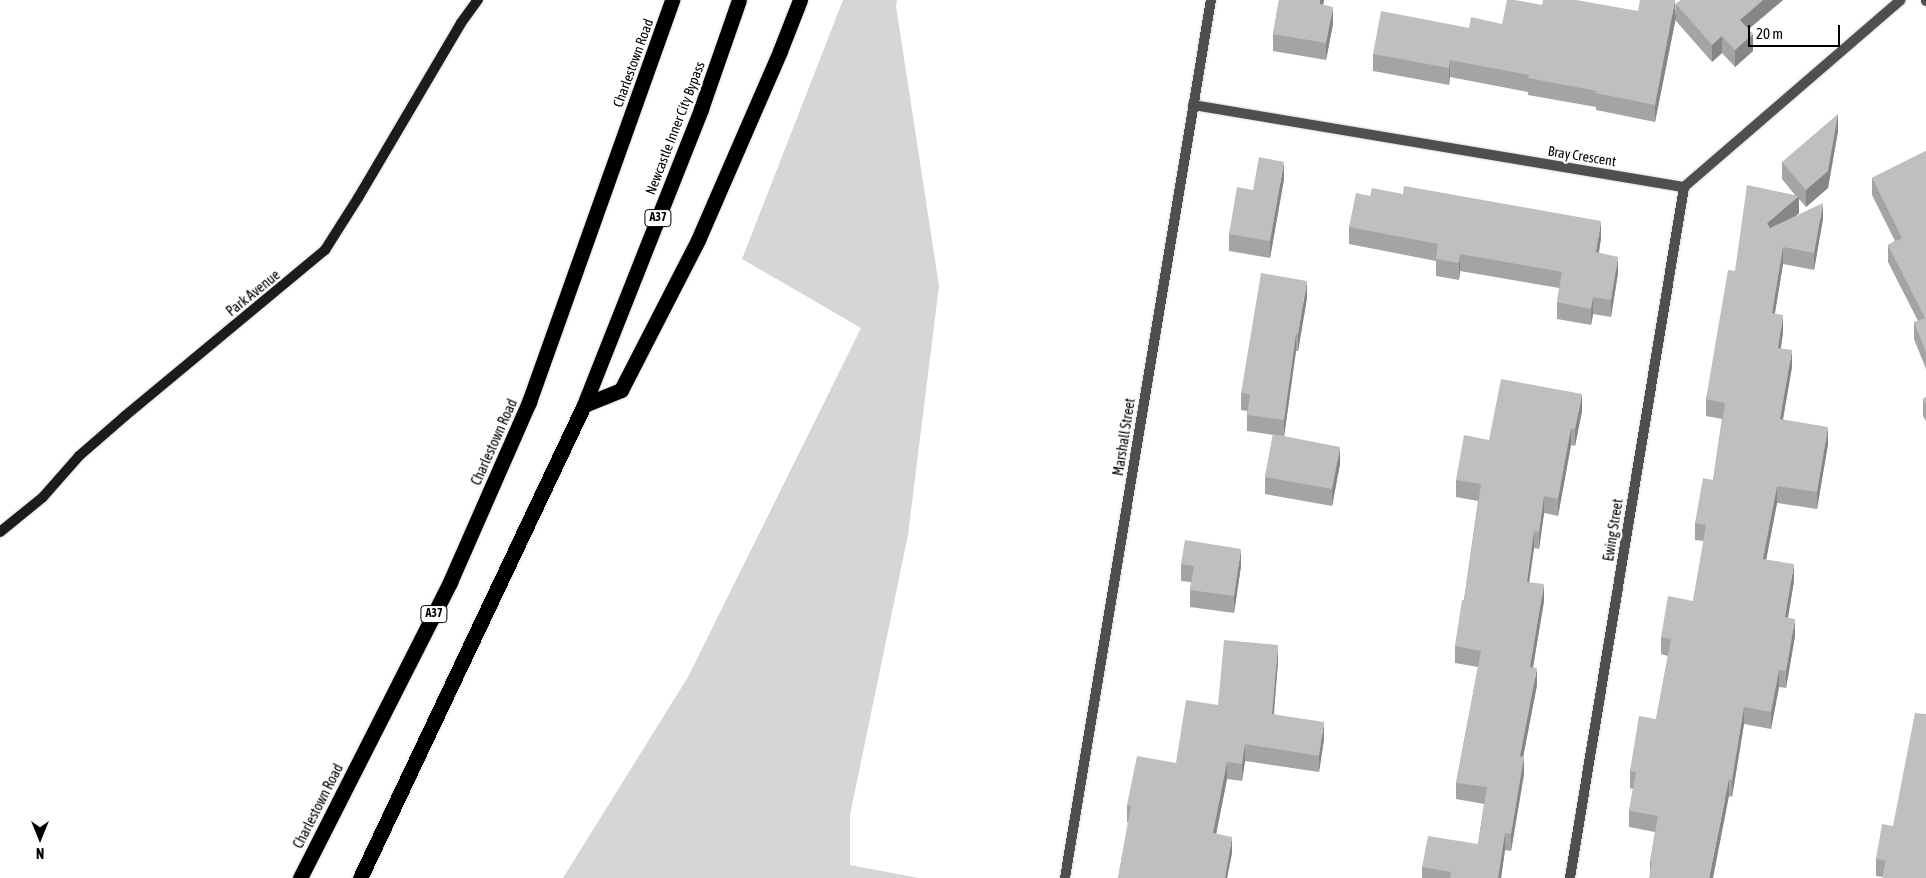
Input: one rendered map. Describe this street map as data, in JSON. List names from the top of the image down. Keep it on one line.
{"streets":{"highway":["Charlestown Road","Newcastle Inner City Bypass","A37"],"main road":["Park Avenue"],"street":["Bray Crescent","Marshall Street","Ewing Street"]},"crossings":[["Newcastle Inner City Bypass","A37"],["Bray Crescent","Marshall Street"],["Bray Crescent","Ewing Street"]],"scale_bar":"20 m","north":"bottom"}
